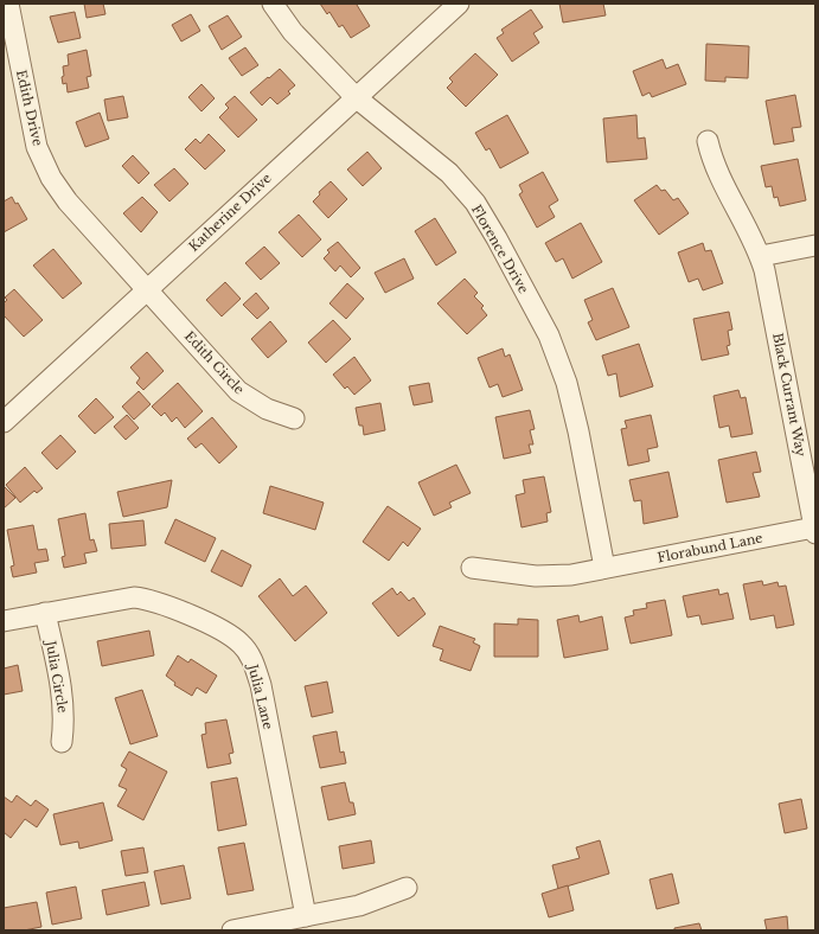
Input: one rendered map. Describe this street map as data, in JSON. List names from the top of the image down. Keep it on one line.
{"streets":{"street":["Edith Drive","Katherine Drive","Florence Drive","Edith Circle","Black Currant Way","Florabund Lane","Julia Circle","Julia Lane"]},"crossings":[["Edith Drive","Katherine Drive"],["Edith Drive","Edith Circle"],["Katherine Drive","Florence Drive"],["Katherine Drive","Edith Circle"],["Florence Drive","Florabund Lane"],["Black Currant Way","Florabund Lane"],["Julia Circle","Julia Lane"]]}
